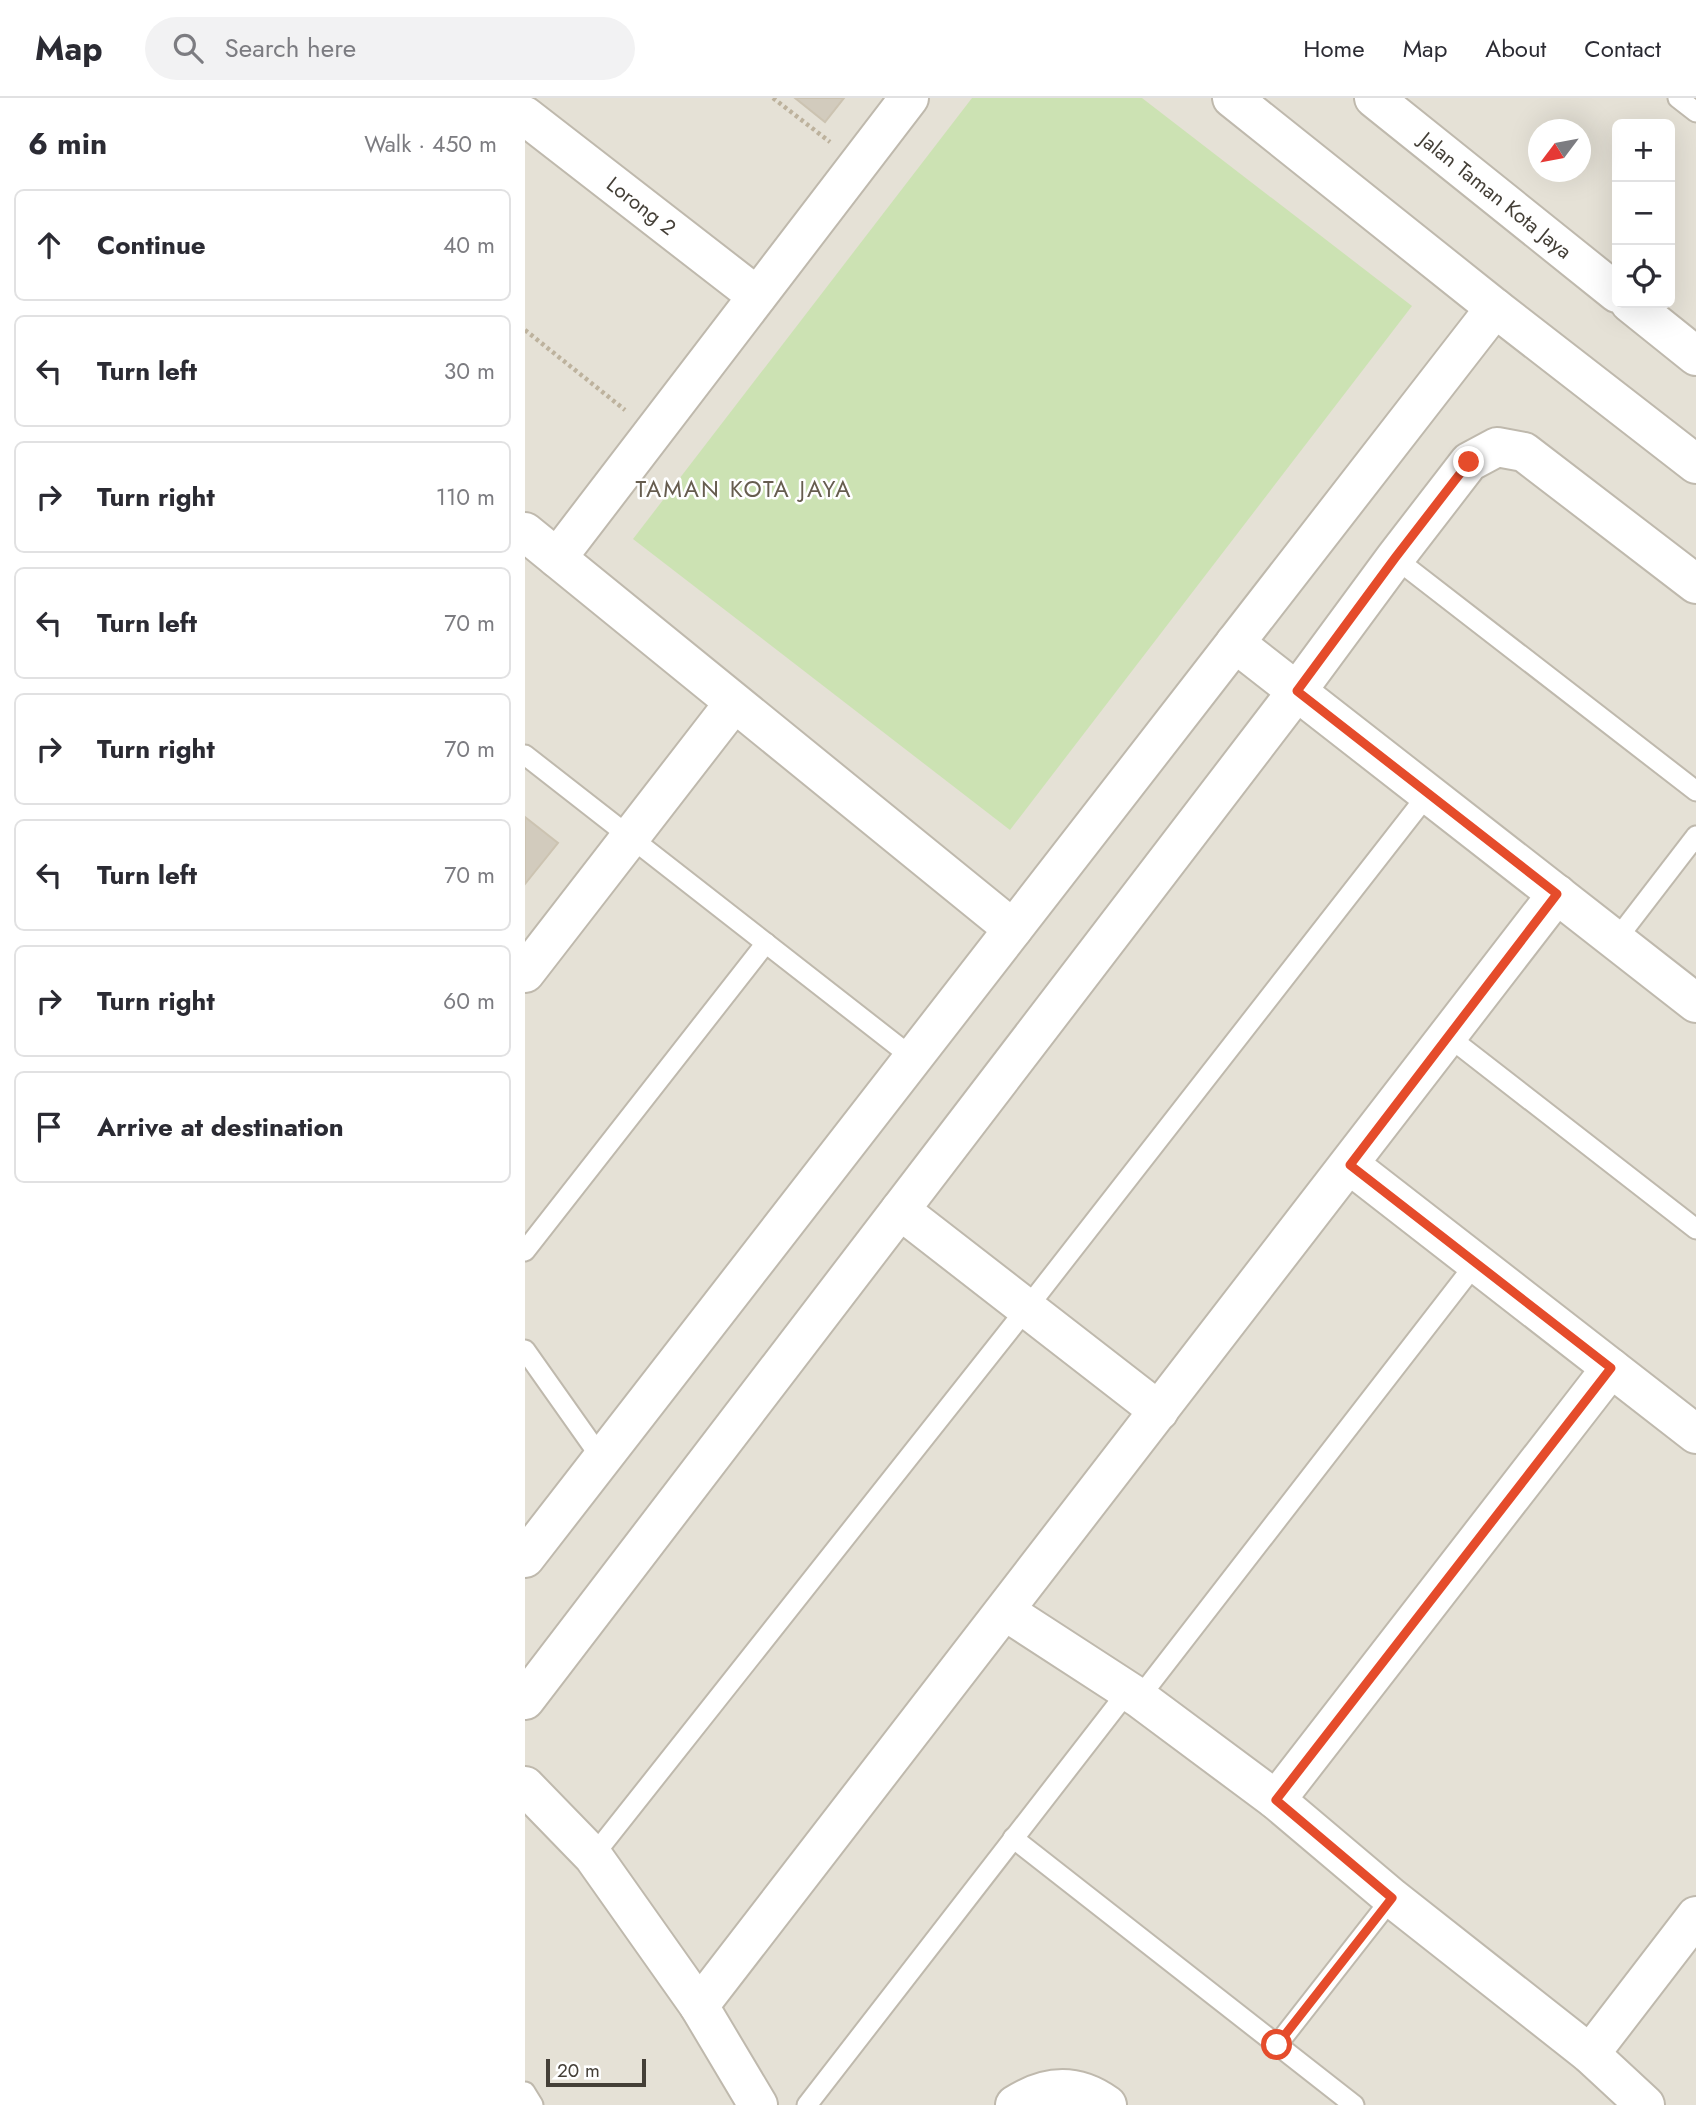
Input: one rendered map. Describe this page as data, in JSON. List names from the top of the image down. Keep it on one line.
{"streets":{"street":["Jalan Taman Kota Jaya","Lorong 2"]},"districts":["TAMAN KOTA JAYA"],"scale_bar":"20 m","north":"bottom left","page":{"header":"Map","search":"Search here","nav":["Home","Map","About","Contact"],"heading":["6 min","Walk · 450 m"],"map_buttons":["+","−"],"list":[["Continue","40 m"],["Turn left","30 m"],["Turn right","110 m"],["Turn left","70 m"],["Turn right","70 m"],["Turn left","70 m"],["Turn right","60 m"],"Arrive at destination"],"scale":"20 m"}}
